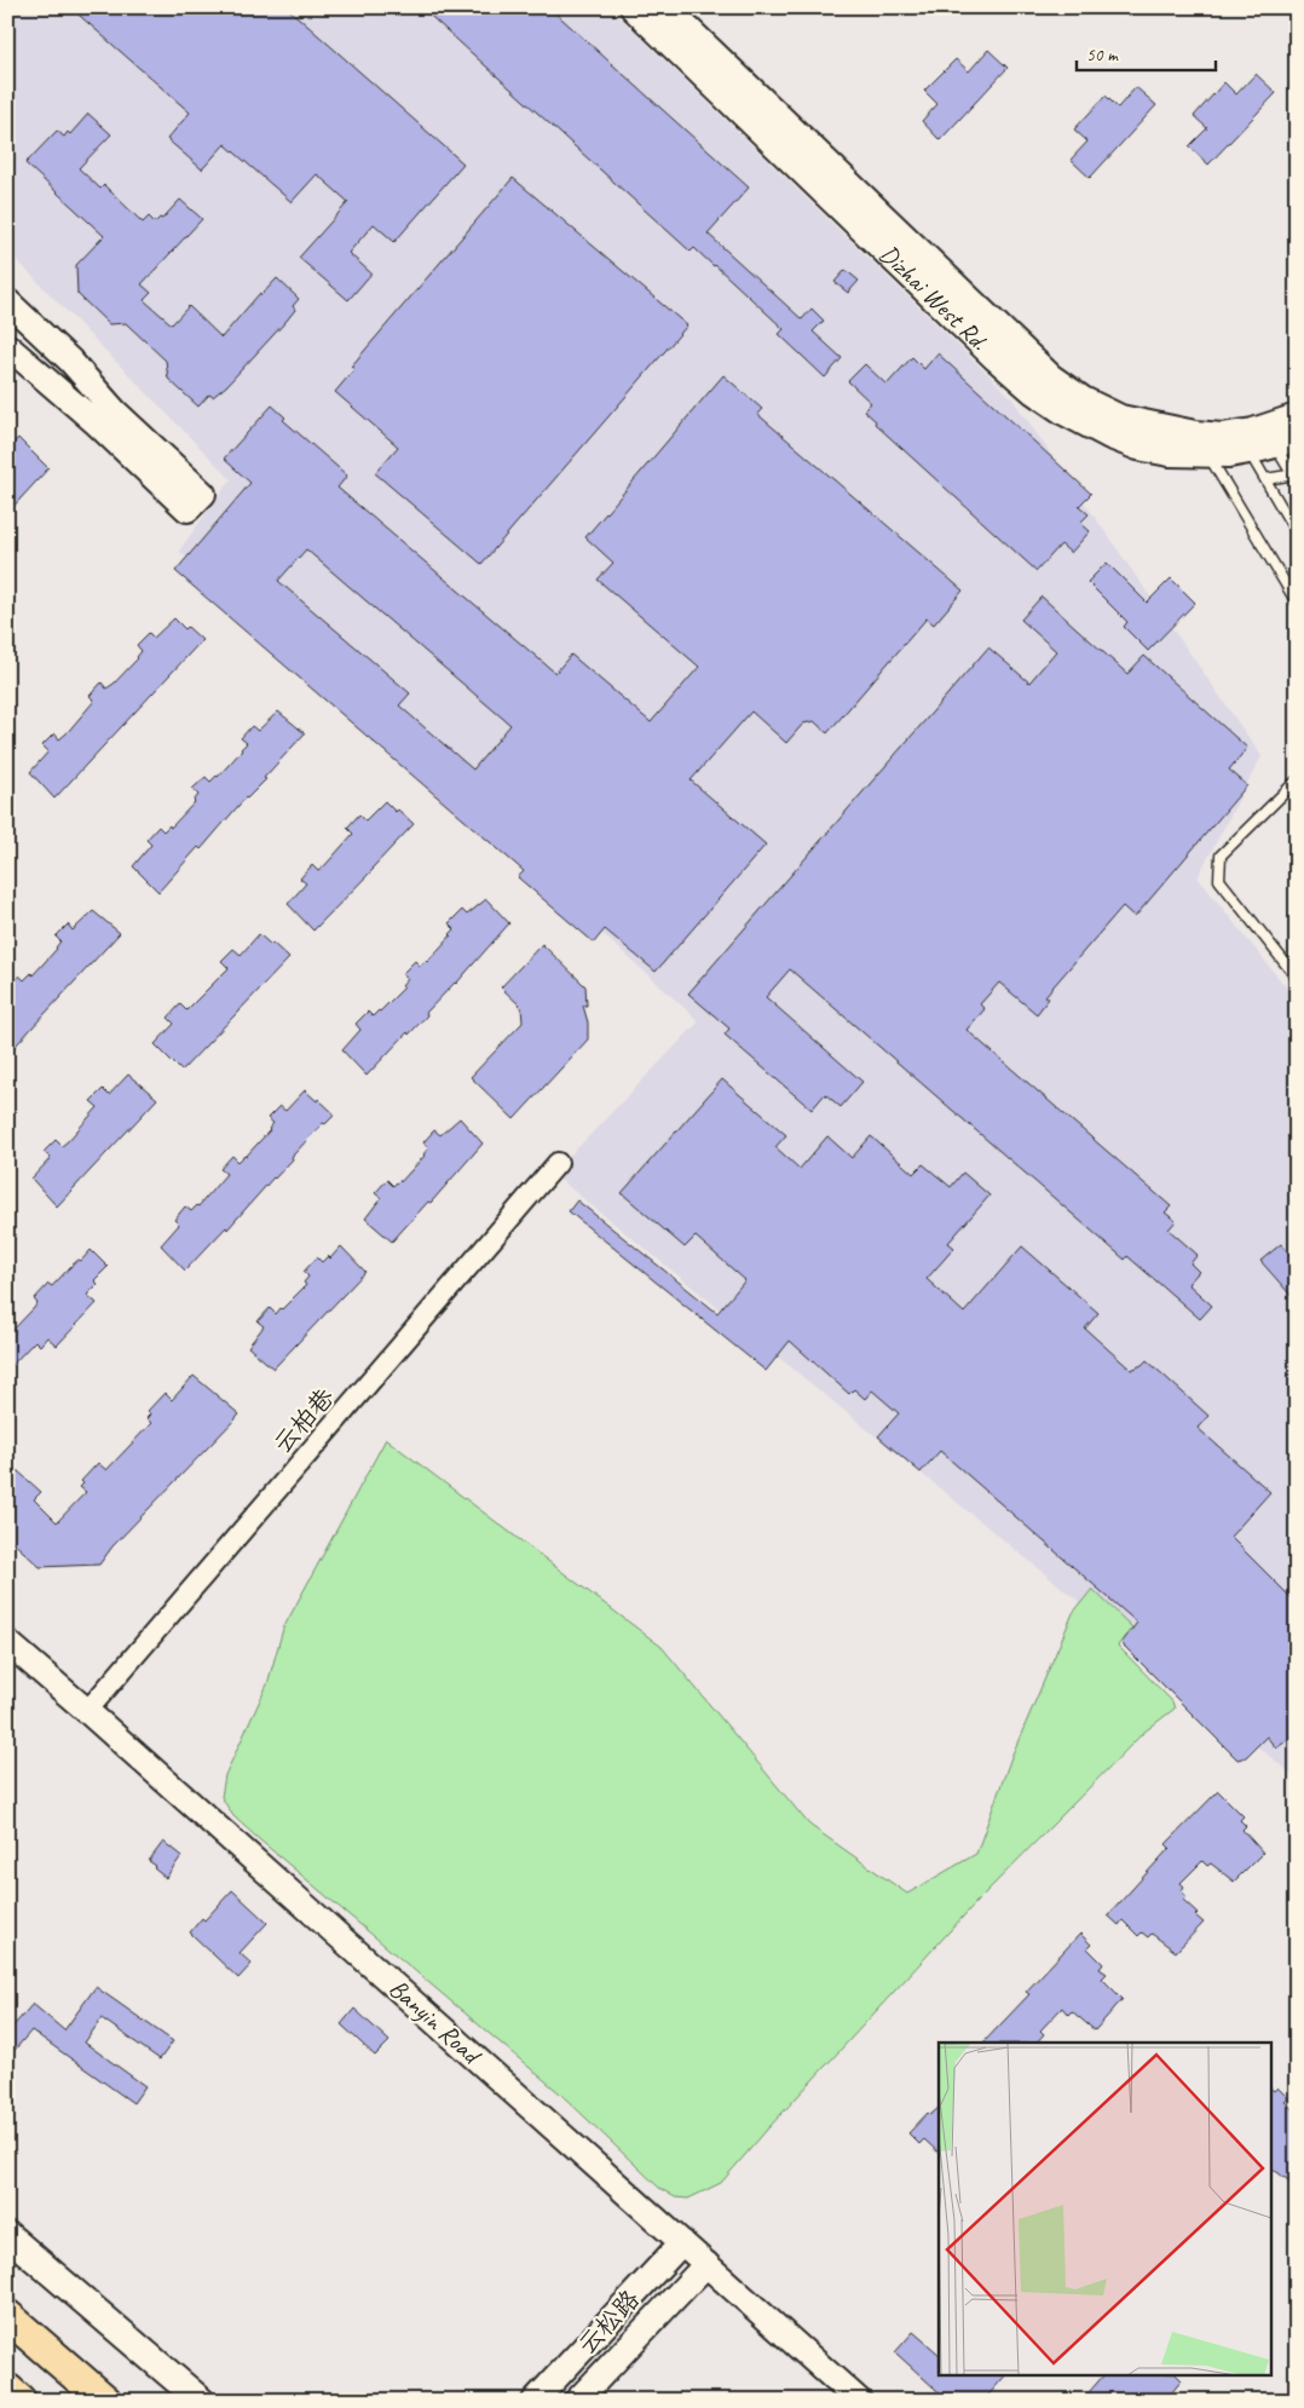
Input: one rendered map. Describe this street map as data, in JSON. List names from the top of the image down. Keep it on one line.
{"streets":{"main road":["Dizhai West Rd."],"street":["云柏巷","Banyin Road","云松路"]},"crossings":[["云柏巷","Banyin Road"],["Banyin Road","云松路"]],"scale_bar":"50 m"}
